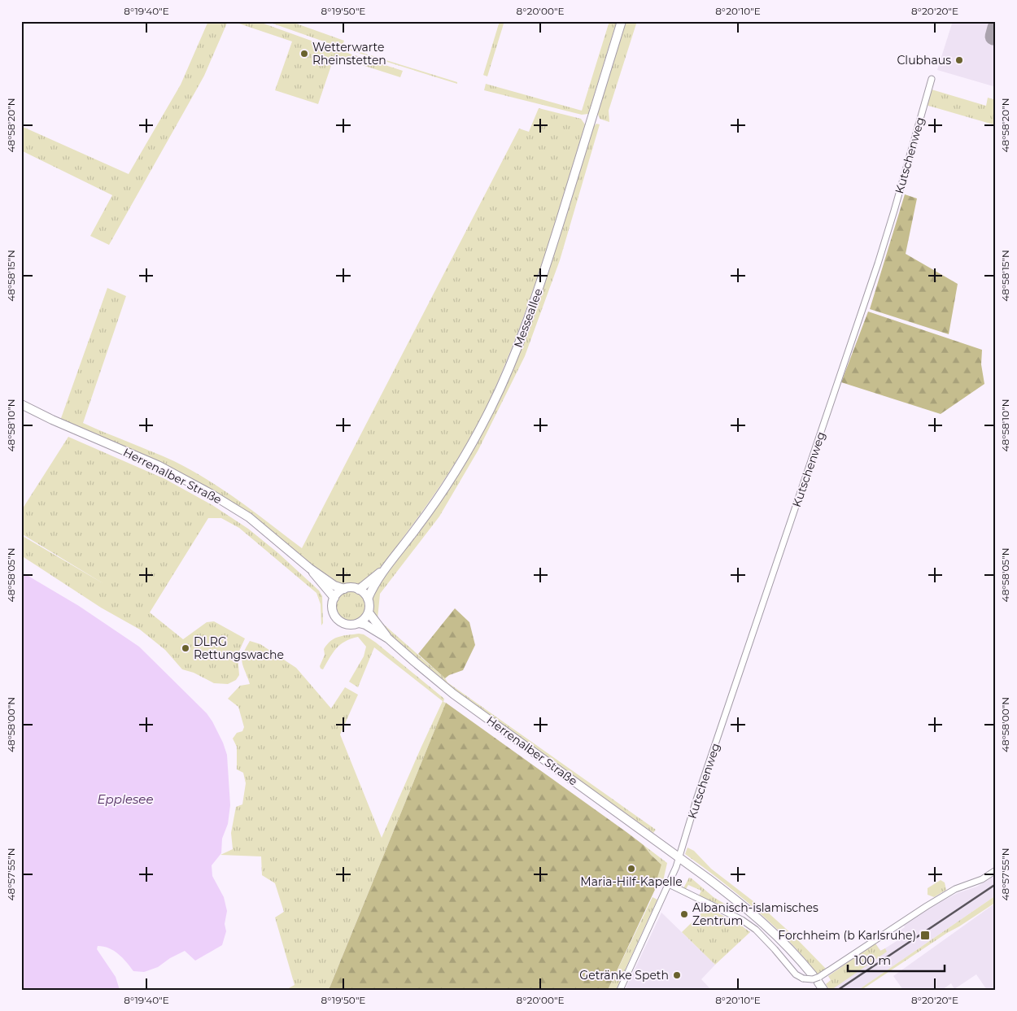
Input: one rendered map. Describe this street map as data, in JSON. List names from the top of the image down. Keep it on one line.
{"streets":{"street":["Kutschenweg","Messeallee","Herrenalber Straße"]},"crossings":[["Kutschenweg","Herrenalber Straße"],["Messeallee","Herrenalber Straße"]],"water":["Epplesee"],"places":{"other":["Wetterwarte Rheinstetten","Clubhaus","DLRG Rettungswache","Maria-Hilf-Kapelle","Albanisch-islamisches Zentrum","Getränke Speth"],"transit":["Forchheim (b Karlsruhe)"]},"scale_bar":"100 m","coordinates":["8°19'40\"E","8°19'50\"E","8°20'00\"E","8°20'10\"E","8°20'20\"E","48°58'20\"N","48°58'15\"N","48°58'10\"N","48°58'05\"N","48°58'00\"N","48°57'55\"N"]}
